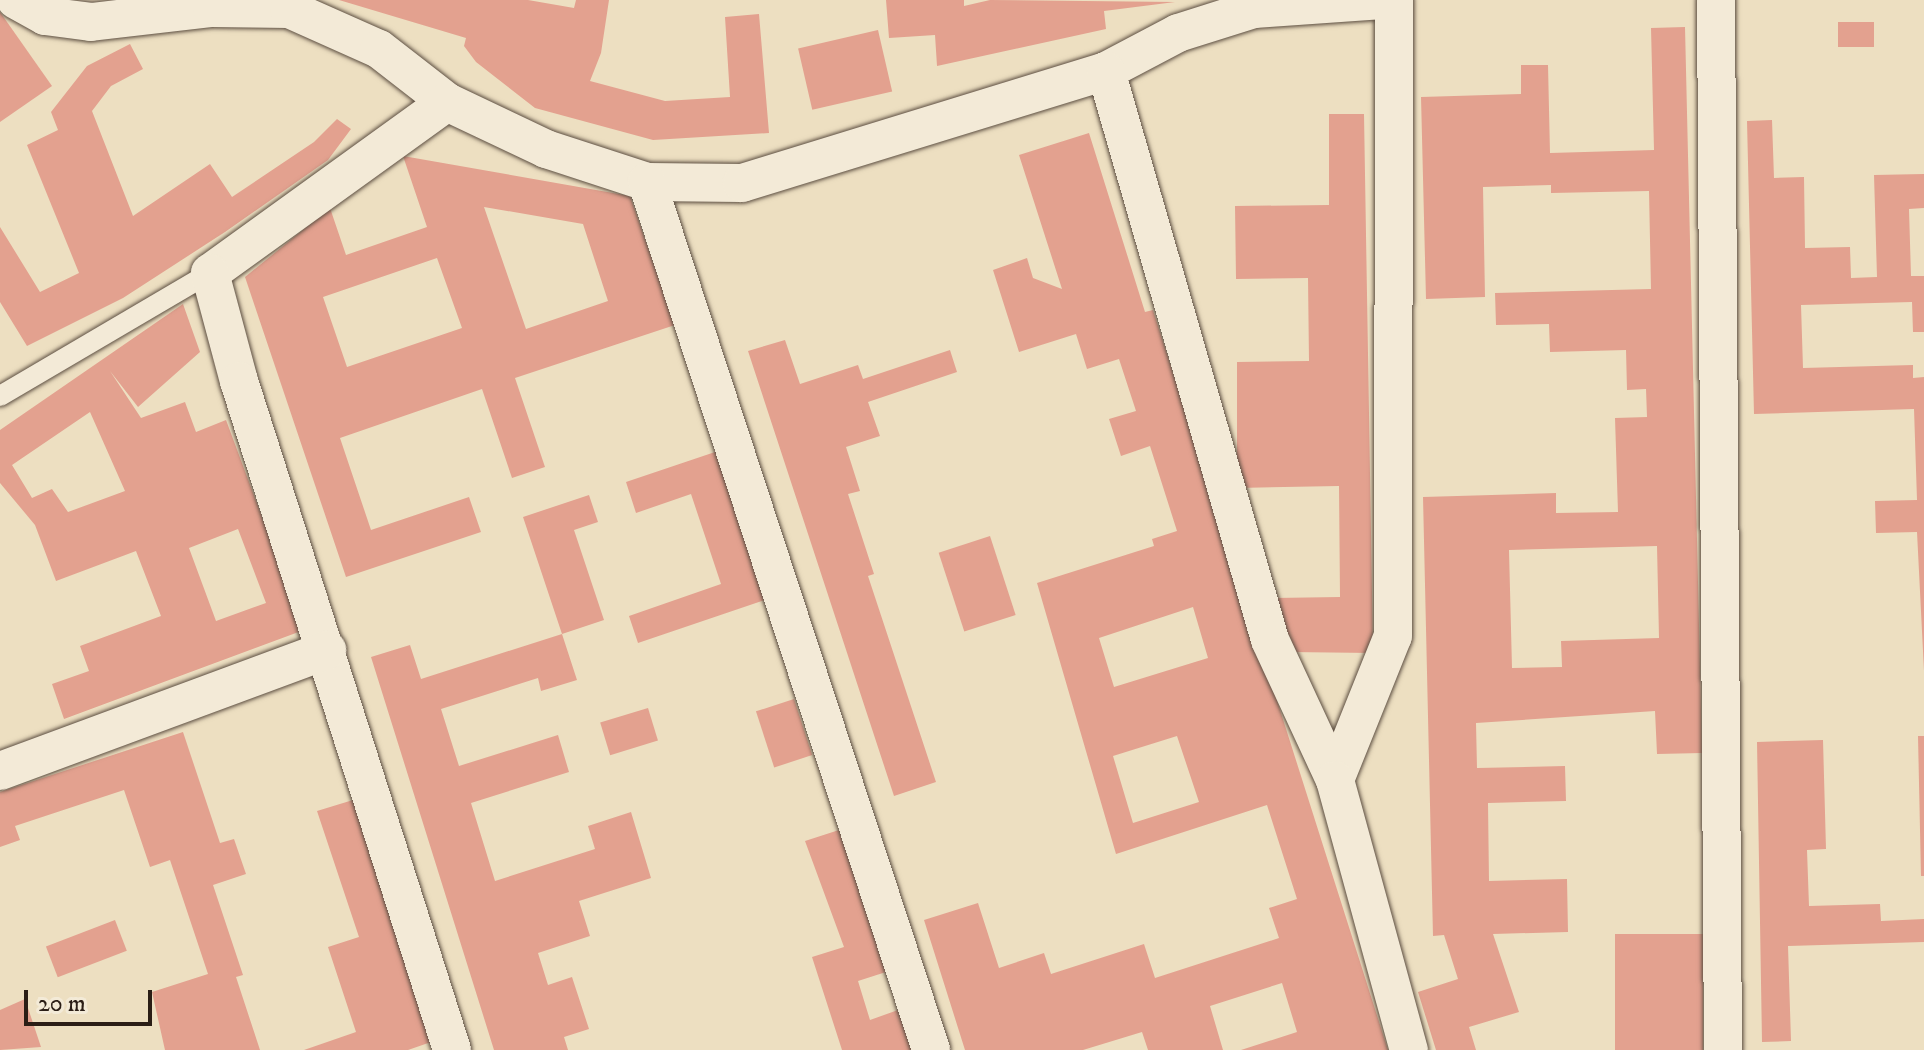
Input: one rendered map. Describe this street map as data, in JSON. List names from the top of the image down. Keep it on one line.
{"scale_bar":"20 m"}
